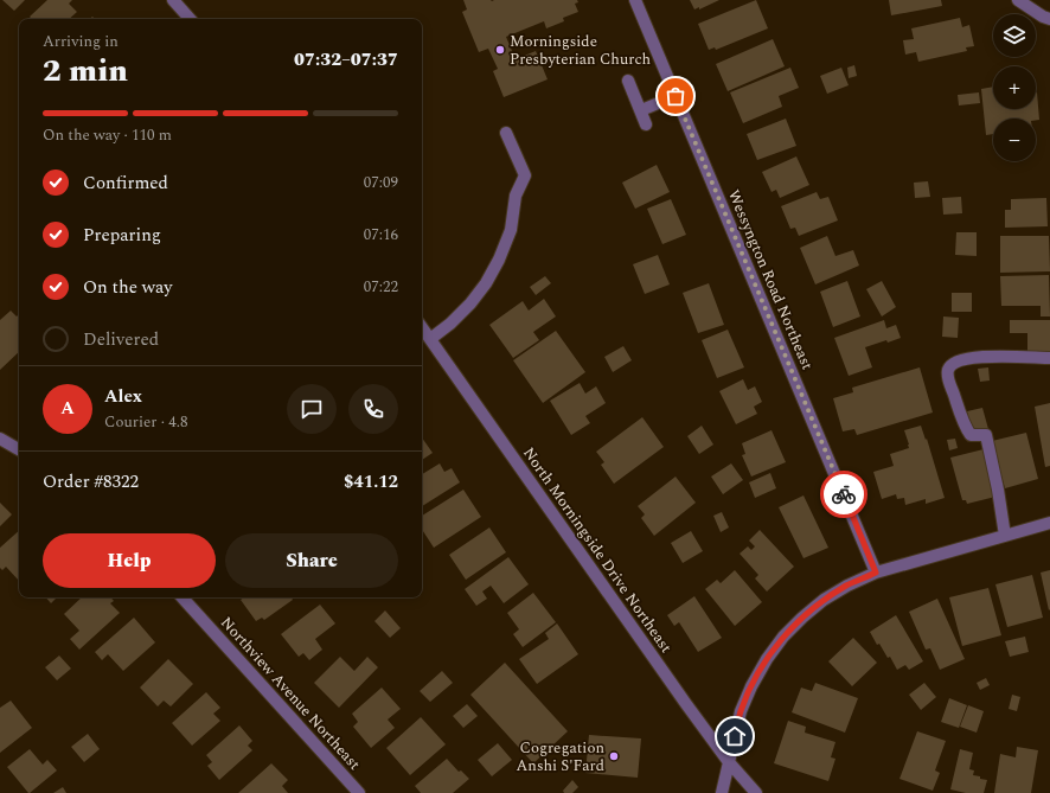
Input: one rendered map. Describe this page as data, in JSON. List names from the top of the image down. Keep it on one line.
{"streets":{"street":["Wessyngton Road Northeast","North Morningside Drive Northeast","Northview Avenue Northeast"]},"places":["Morningside Presbyterian Church","Cogregation Anshi S'Fard"],"page":{"map_buttons":["+","−"],"heading":["2 min","Arriving in","07:32–07:37"],"panel":["Alex","Courier · 4.8","Order #8322","$41.12"],"bar":"On the way · 110 m","list":[["Confirmed","07:09"],["Preparing","07:16"],["On the way","07:22"],"Delivered"],"round":"A","buttons":["Help","Share"]}}
